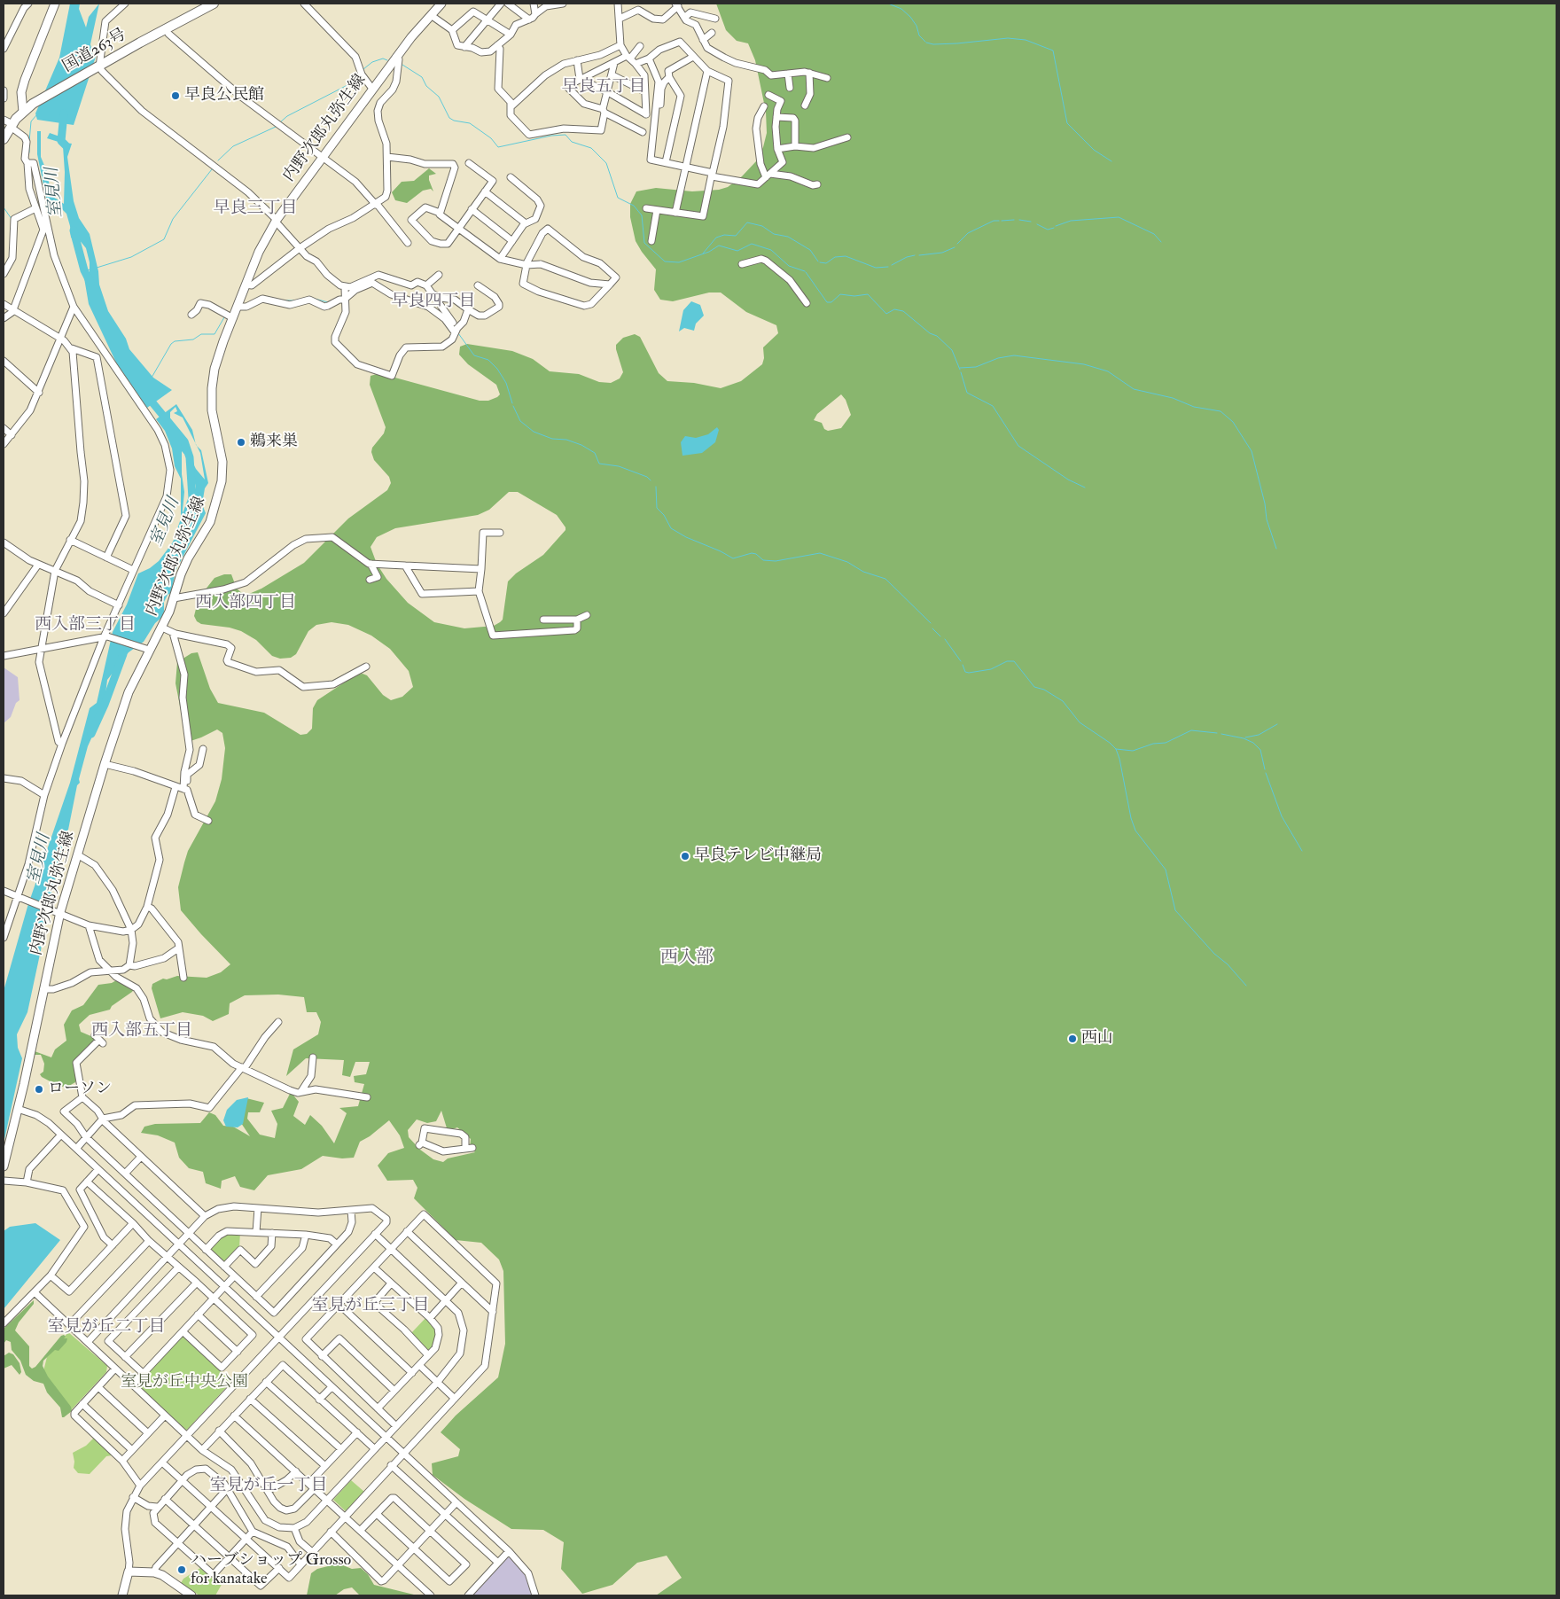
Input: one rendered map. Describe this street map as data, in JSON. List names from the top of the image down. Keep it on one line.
{"streets":{"highway":["国道263号"],"main road":["内野次郎丸弥生線"]},"districts":["早良五丁目","早良三丁目","早良四丁目","西入部四丁目","西入部三丁目","西入部","西入部五丁目","室見が丘三丁目","室見が丘二丁目","室見が丘一丁目"],"water":["室見川"],"parks":["室見が丘中央公園"],"places":["早良公民館","鵜来巣","早良テレビ中継局","西山","ローソン","ハーブショップ Grosso for kanatake"]}
